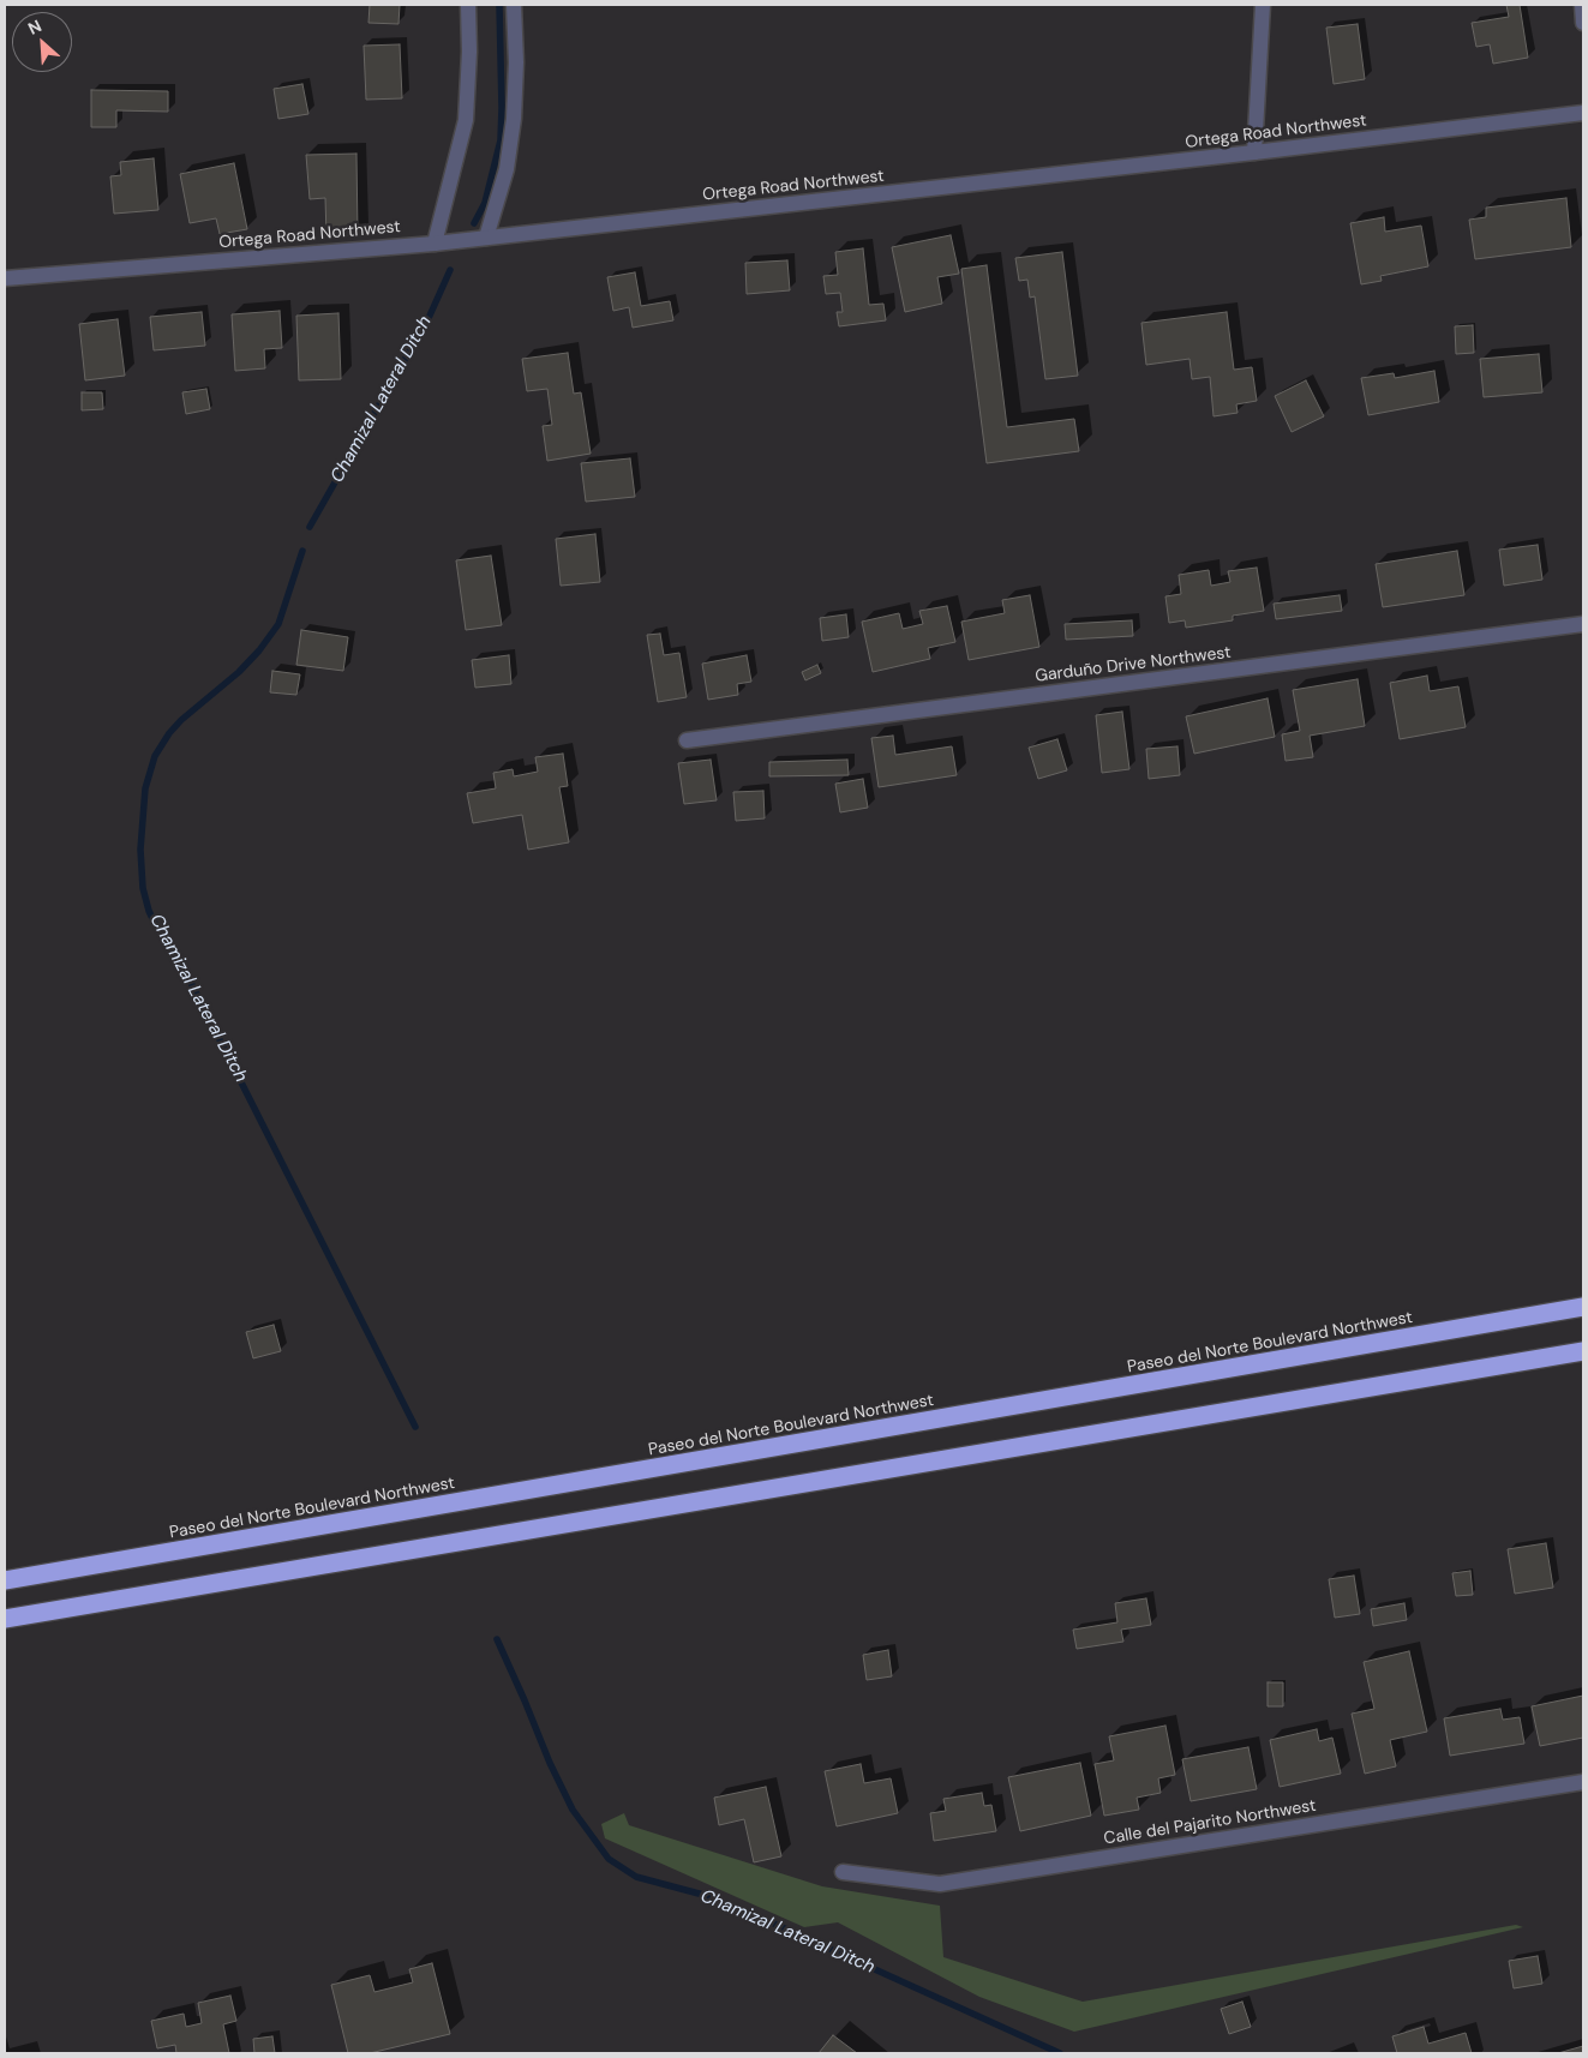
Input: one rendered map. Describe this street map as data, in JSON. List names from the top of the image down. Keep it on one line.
{"streets":{"highway":["Paseo del Norte Boulevard Northwest"],"street":["Ortega Road Northwest","Garduño Drive Northwest","Calle del Pajarito Northwest"]},"water":["Chamizal Lateral Ditch"],"north":"top left"}
